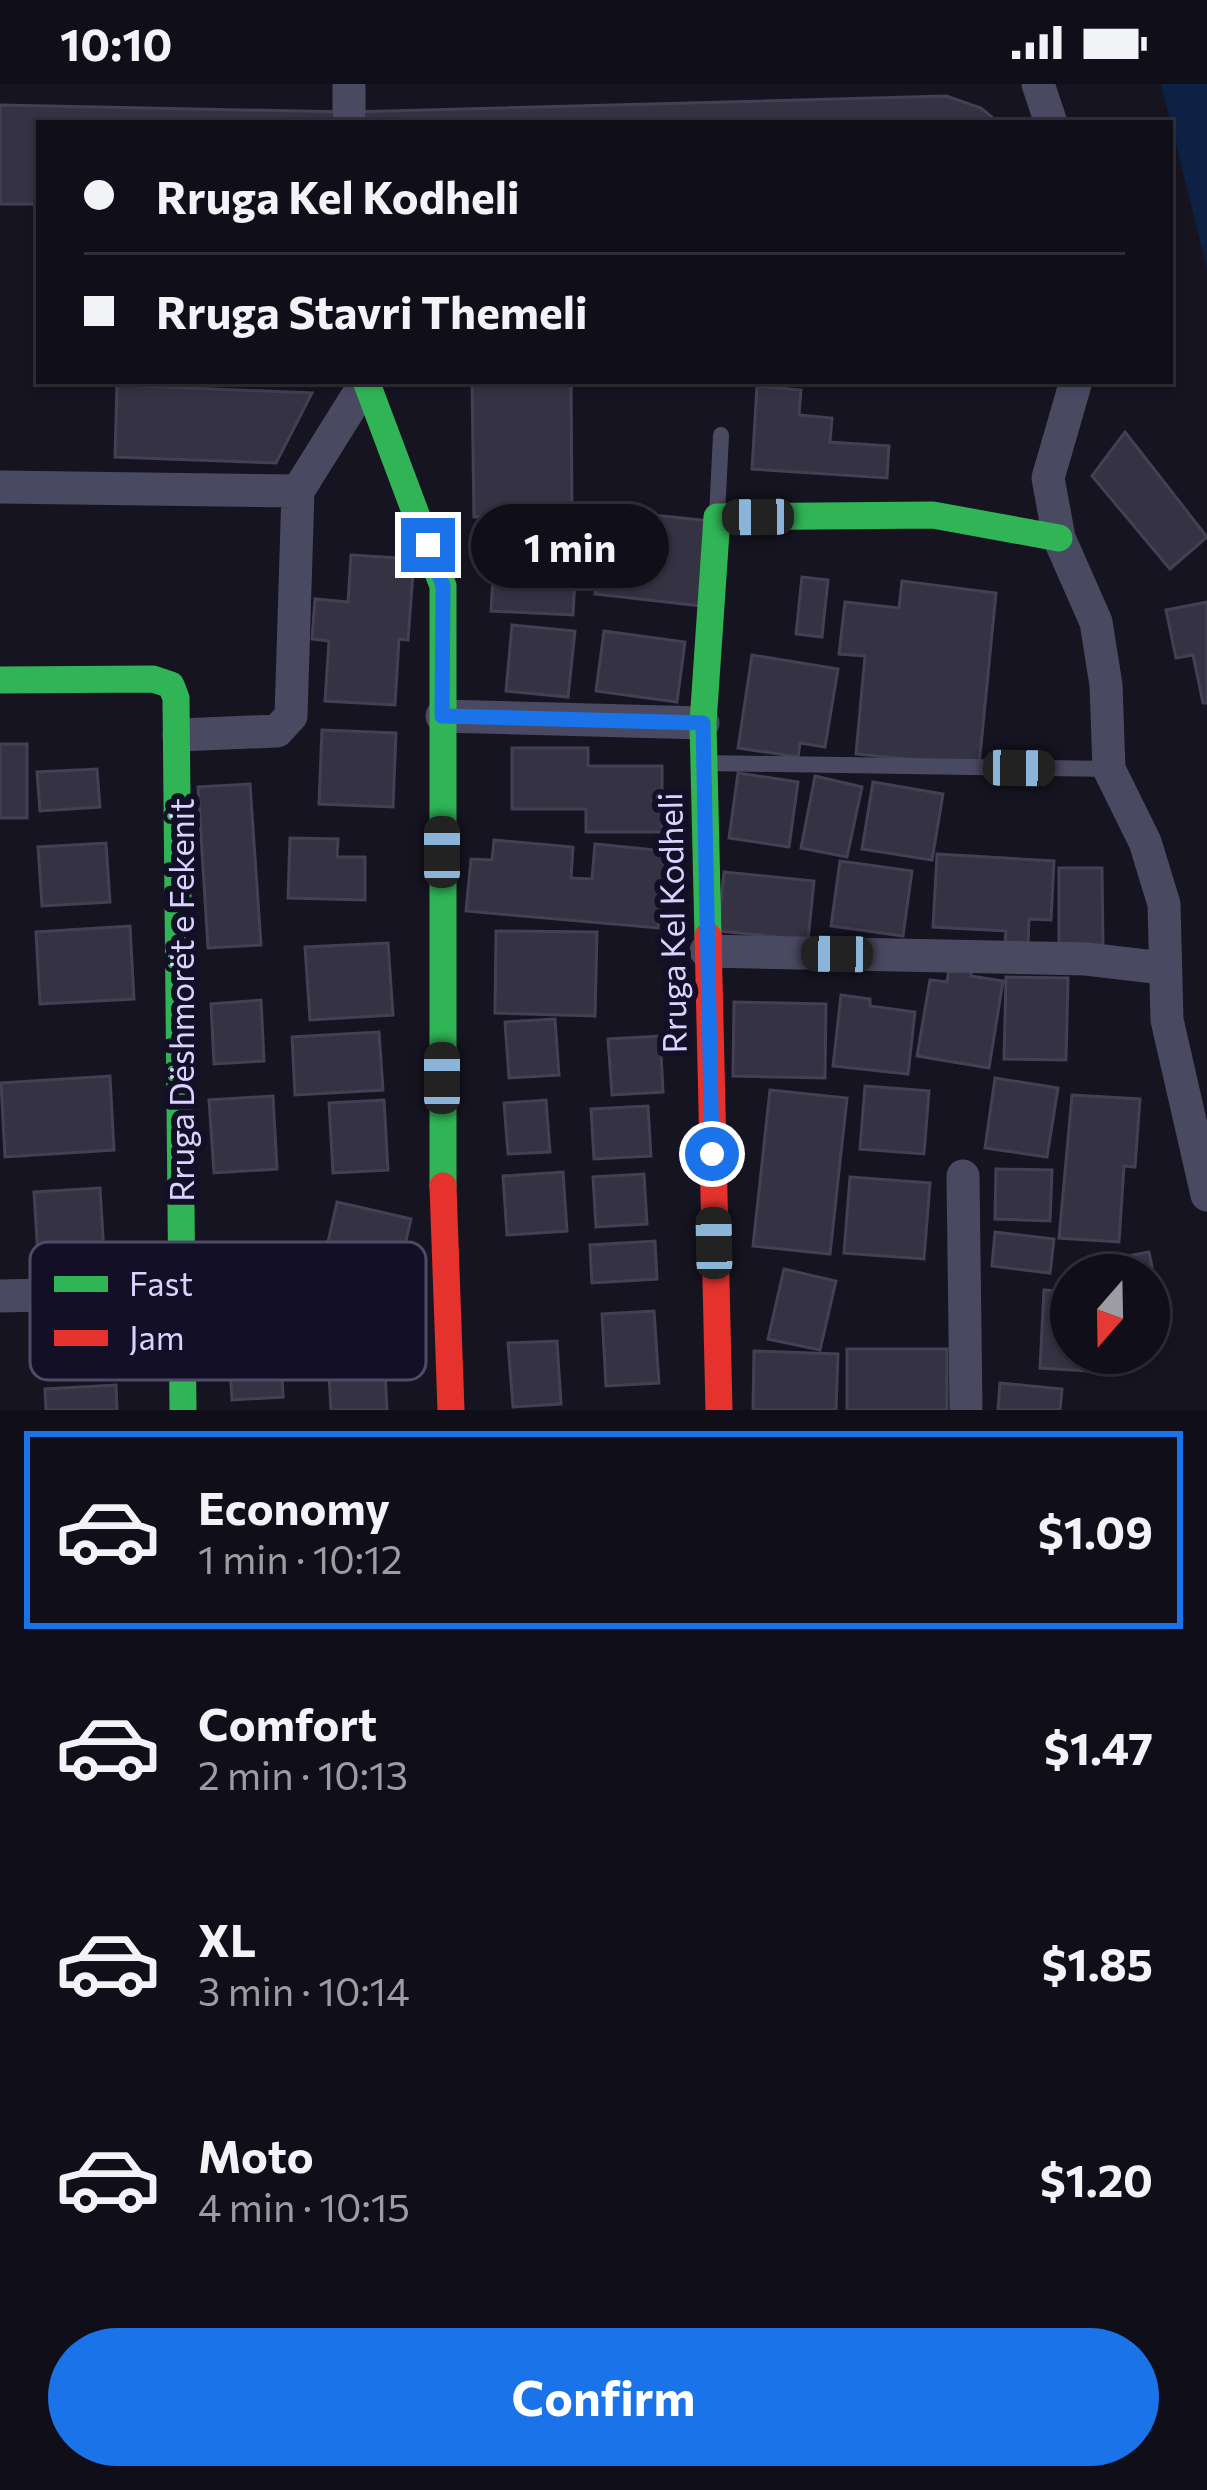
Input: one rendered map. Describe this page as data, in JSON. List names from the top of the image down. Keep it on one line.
{"streets":{"street":["Rruga Kel Kodheli","Rruga Dëshmorët e Fekenit"]},"legend":["Fast","Jam"],"north":"bottom","page":{"status":"10:10","banner":["Rruga Kel Kodheli","Rruga Stavri Themeli"],"bubble":"1 min","list":[{"name":"Economy","note":"1 min · 10:12","value":"$1.09"},{"name":"Comfort","note":"2 min · 10:13","value":"$1.47"},{"name":"XL","note":"3 min · 10:14","value":"$1.85"},{"name":"Moto","note":"4 min · 10:15","value":"$1.20"}],"buttons":"Confirm"}}
